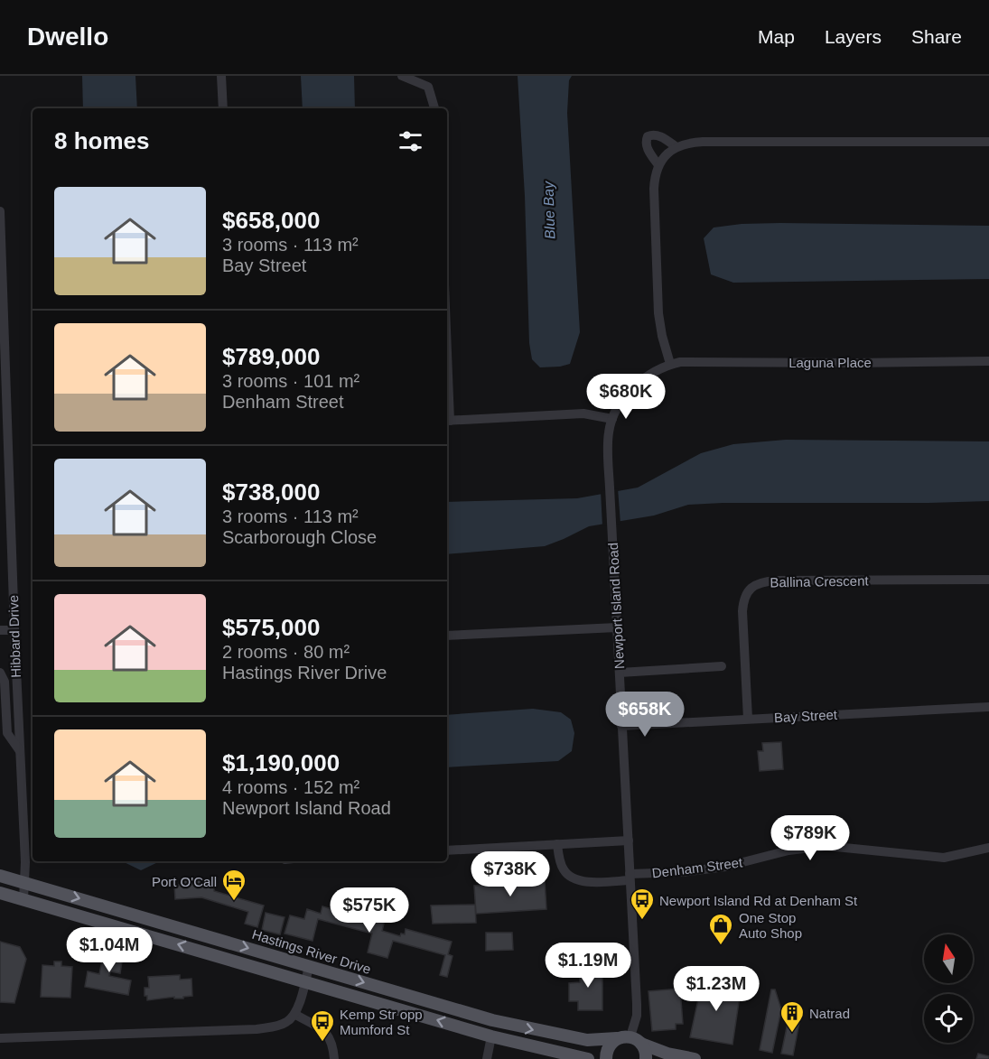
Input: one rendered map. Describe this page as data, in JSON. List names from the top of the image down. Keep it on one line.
{"streets":{"main road":["Hastings River Drive"],"street":["Laguna Place","Ballina Crescent","Newport Island Road","Hibbard Drive","Bay Street","Denham Street"]},"crossings":[["Laguna Place","Newport Island Road"],["Ballina Crescent","Bay Street"],["Newport Island Road","Bay Street"],["Newport Island Road","Denham Street"],["Newport Island Road","Hastings River Drive"],["Hibbard Drive","Hastings River Drive"]],"water":["Blue Bay"],"places":{"hotel":["Port O'Call"],"bus stop":["Newport Island Rd at Denham St","Kemp Str opp Mumford St"],"shop":["One Stop Auto Shop"],"building":["Natrad"]},"north":"top","page":{"header":"Dwello","nav":["Map","Layers","Share"],"heading":"8 homes","list":[{"name":"$658,000","note":"3 rooms · 113 m² · Bay Street"},{"name":"$789,000","note":"3 rooms · 101 m² · Denham Street"},{"name":"$738,000","note":"3 rooms · 113 m² · Scarborough Close"},{"name":"$575,000","note":"2 rooms · 80 m² · Hastings River Drive"},{"name":"$1,190,000","note":"4 rooms · 152 m² · Newport Island Road"}],"price":["$680K","$658K","$789K","$738K","$575K","$1.04M","$1.19M","$1.23M"]}}
